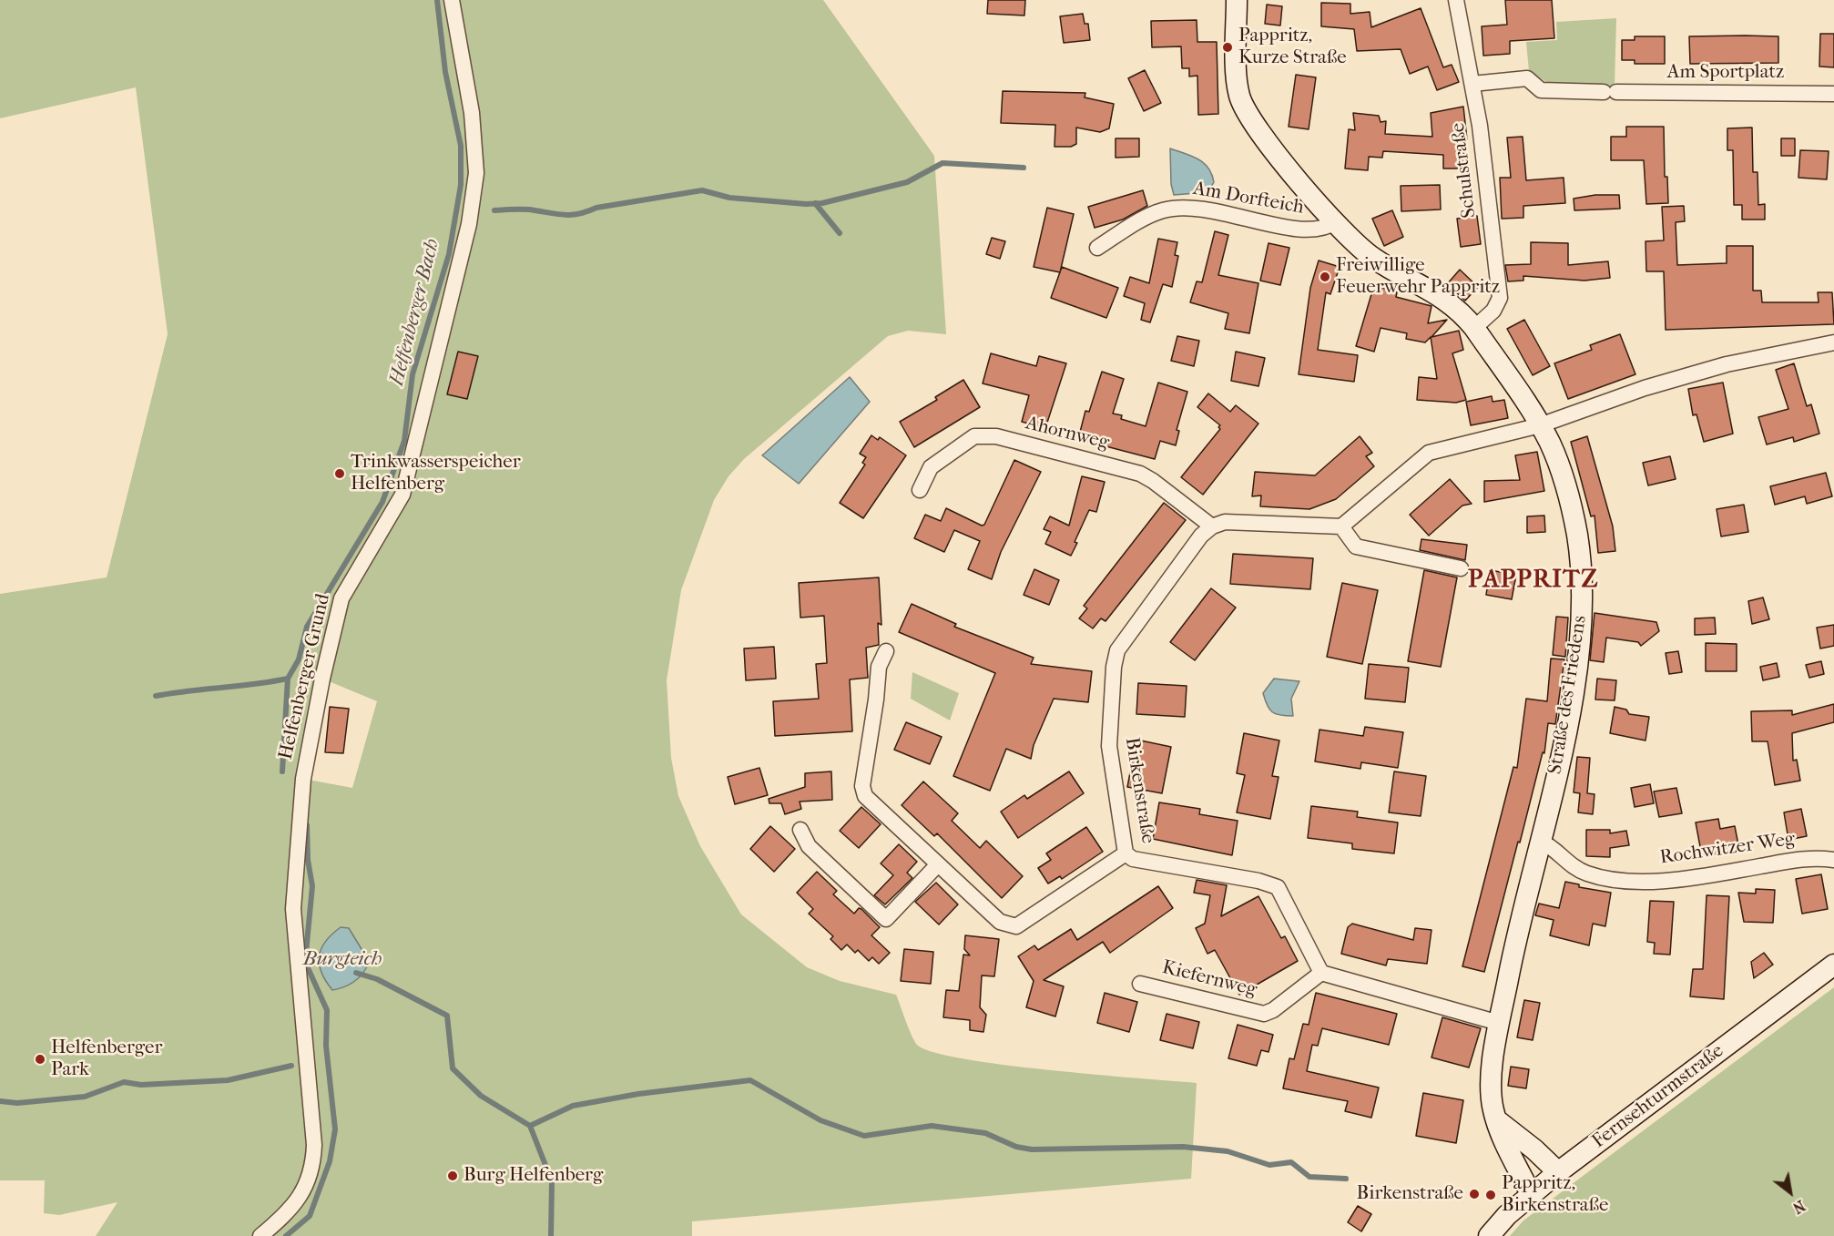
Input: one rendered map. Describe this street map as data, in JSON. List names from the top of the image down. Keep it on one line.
{"streets":{"street":["Am Sportplatz","Schulstraße","Am Dorfteich","Ahornweg","Helfenberger Grund","Straße des Friedens","Birkenstraße","Rochwitzer Weg","Kiefernweg","Fernsehturmstraße"]},"crossings":[["Am Sportplatz","Schulstraße"],["Schulstraße","Straße des Friedens"],["Am Dorfteich","Straße des Friedens"],["Ahornweg","Birkenstraße"],["Straße des Friedens","Rochwitzer Weg"],["Straße des Friedens","Fernsehturmstraße"],["Birkenstraße","Kiefernweg"]],"districts":["PAPPRITZ"],"water":["Helfenberger Bach","Burgteich"],"places":["Pappritz, Kurze Straße","Freiwillige Feuerwehr Pappritz","Trinkwasserspeicher Helfenberg","Helfenberger Park","Burg Helfenberg","Birkenstraße","Pappritz, Birkenstraße"],"north":"bottom right"}
